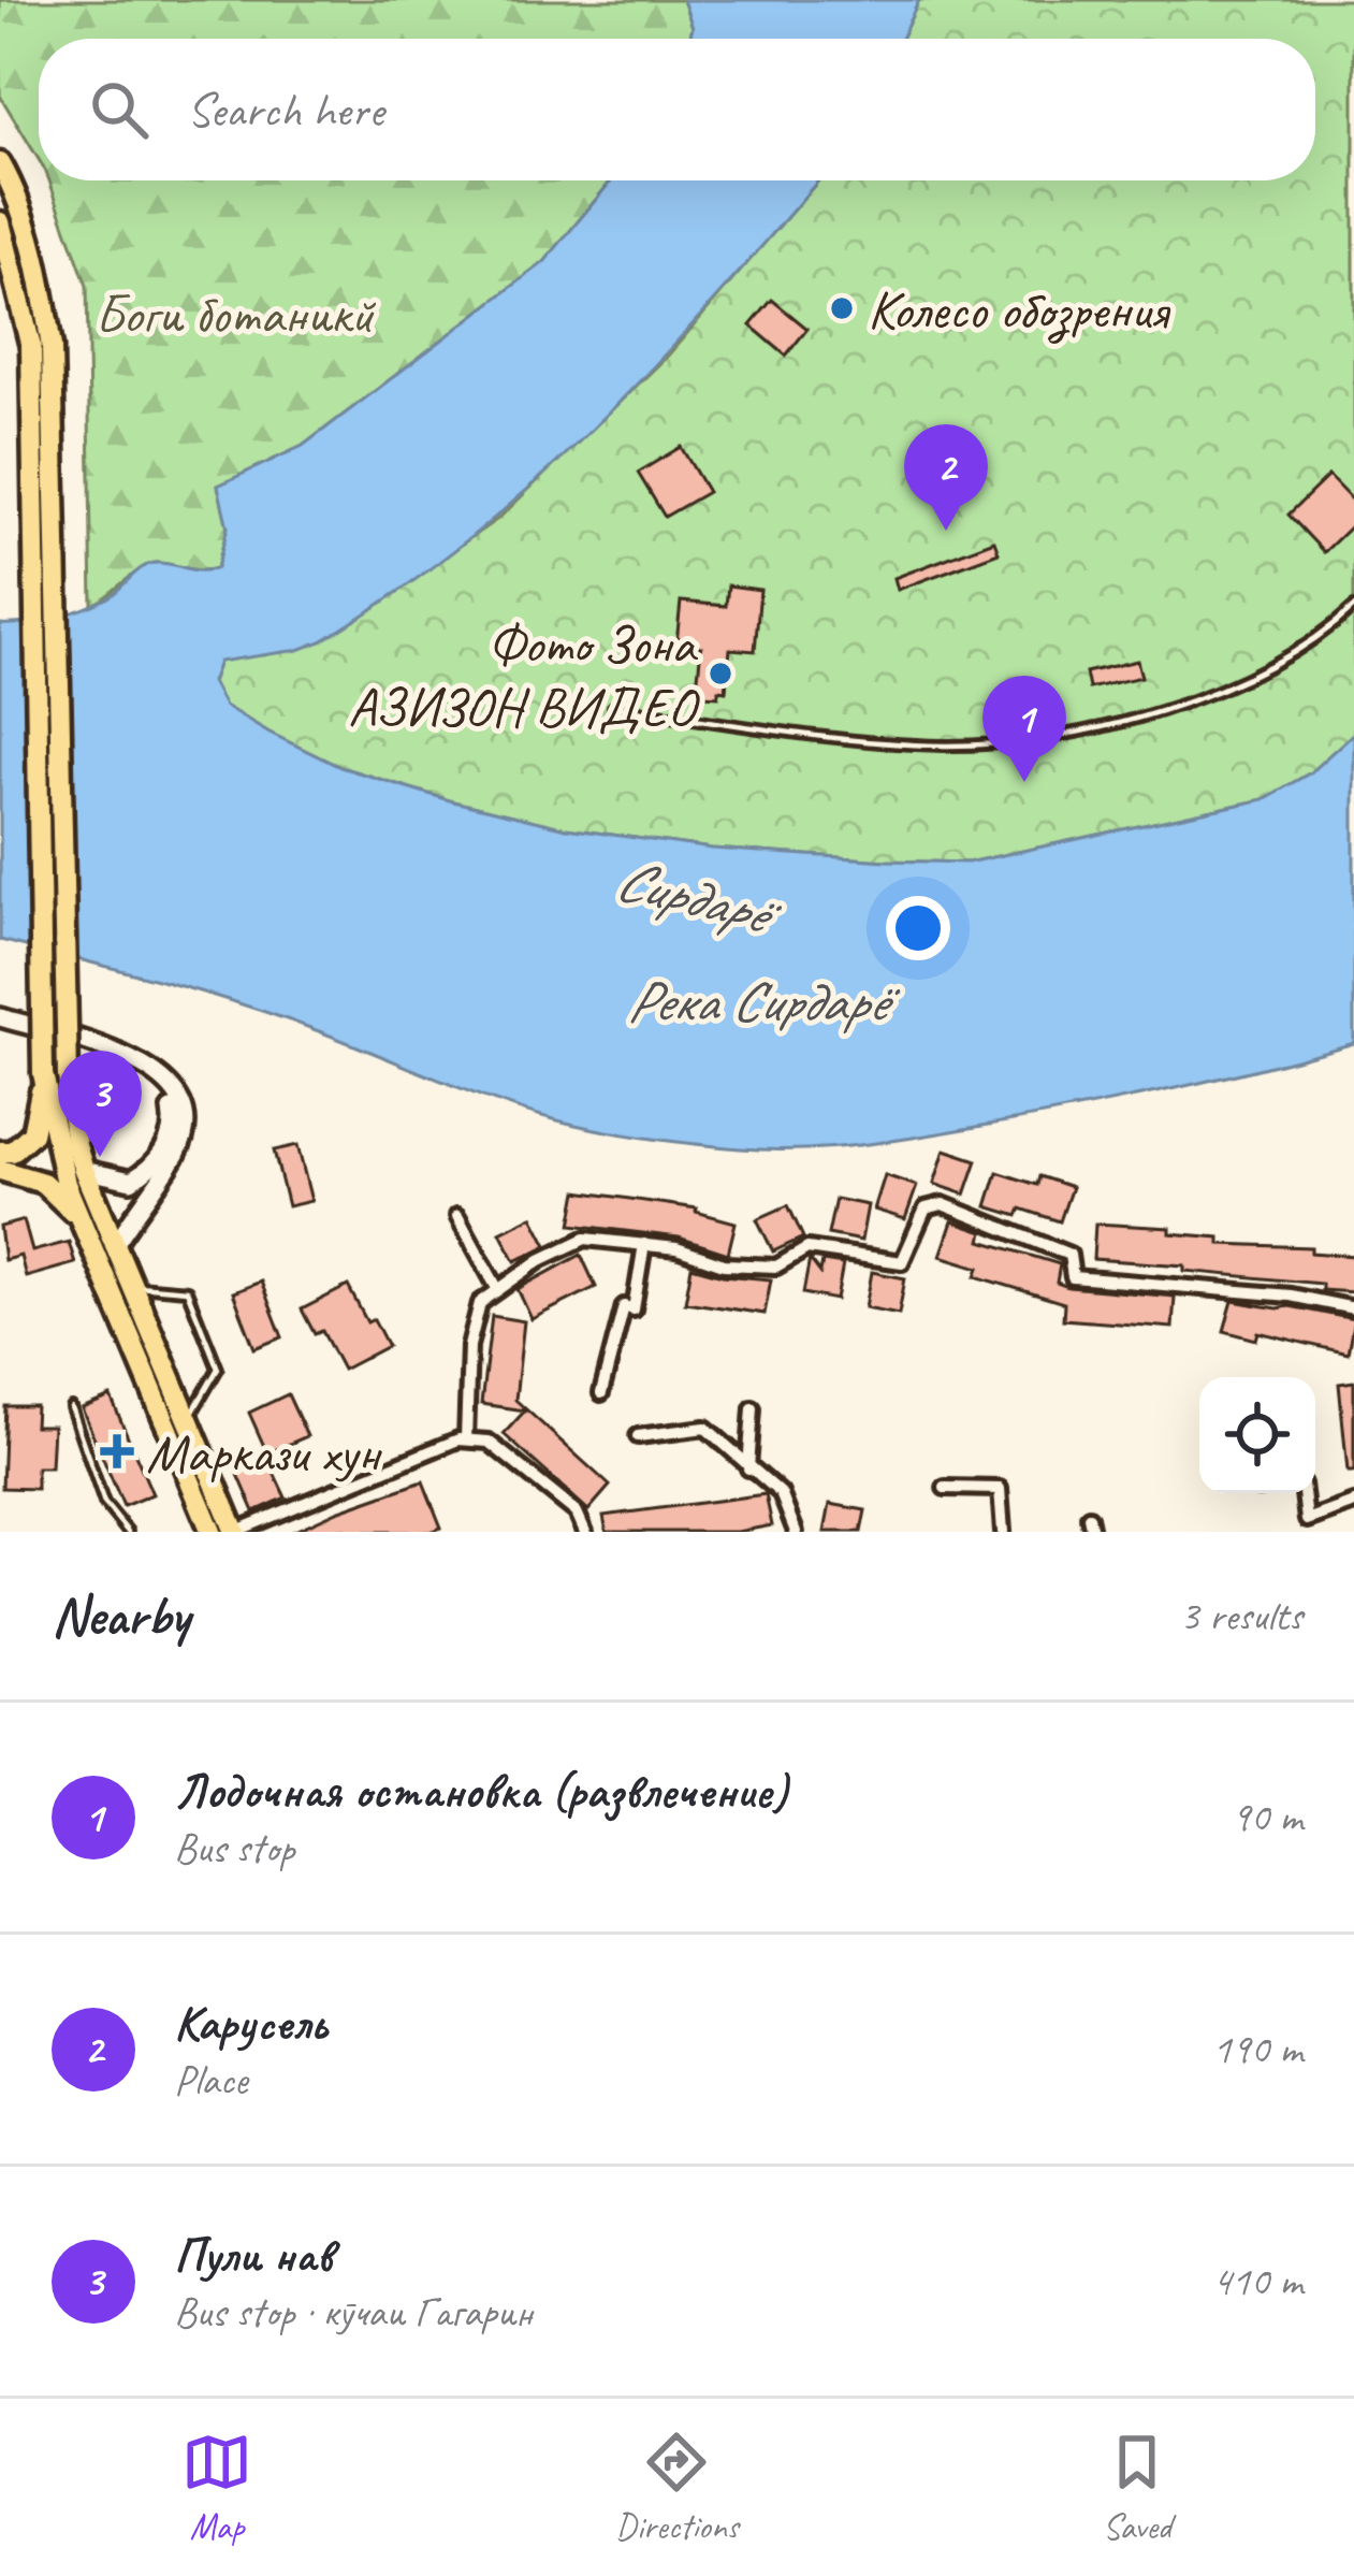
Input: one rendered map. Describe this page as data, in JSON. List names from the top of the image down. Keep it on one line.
{"water":["Сирдарё","Река Сирдарё"],"parks":["Боги ботаникй"],"places":{"other":["Колесо обозрения","Фото Зона АЗИЗОН ВИДЕО"],"health":["Маркази хун"]},"page":{"search":"Search here","pins":["2","1","3"],"heading":["Nearby","3 results"],"list":[{"mark":"1","name":"Лодочная остановка (развлечение)","note":"Bus stop","value":"90 m"},{"mark":"2","name":"Карусель","note":"Place","value":"190 m"},{"mark":"3","name":"Пули нав","note":"Bus stop · кӯчаи Гагарин","value":"410 m"}],"nav":["Map","Directions","Saved"]}}
